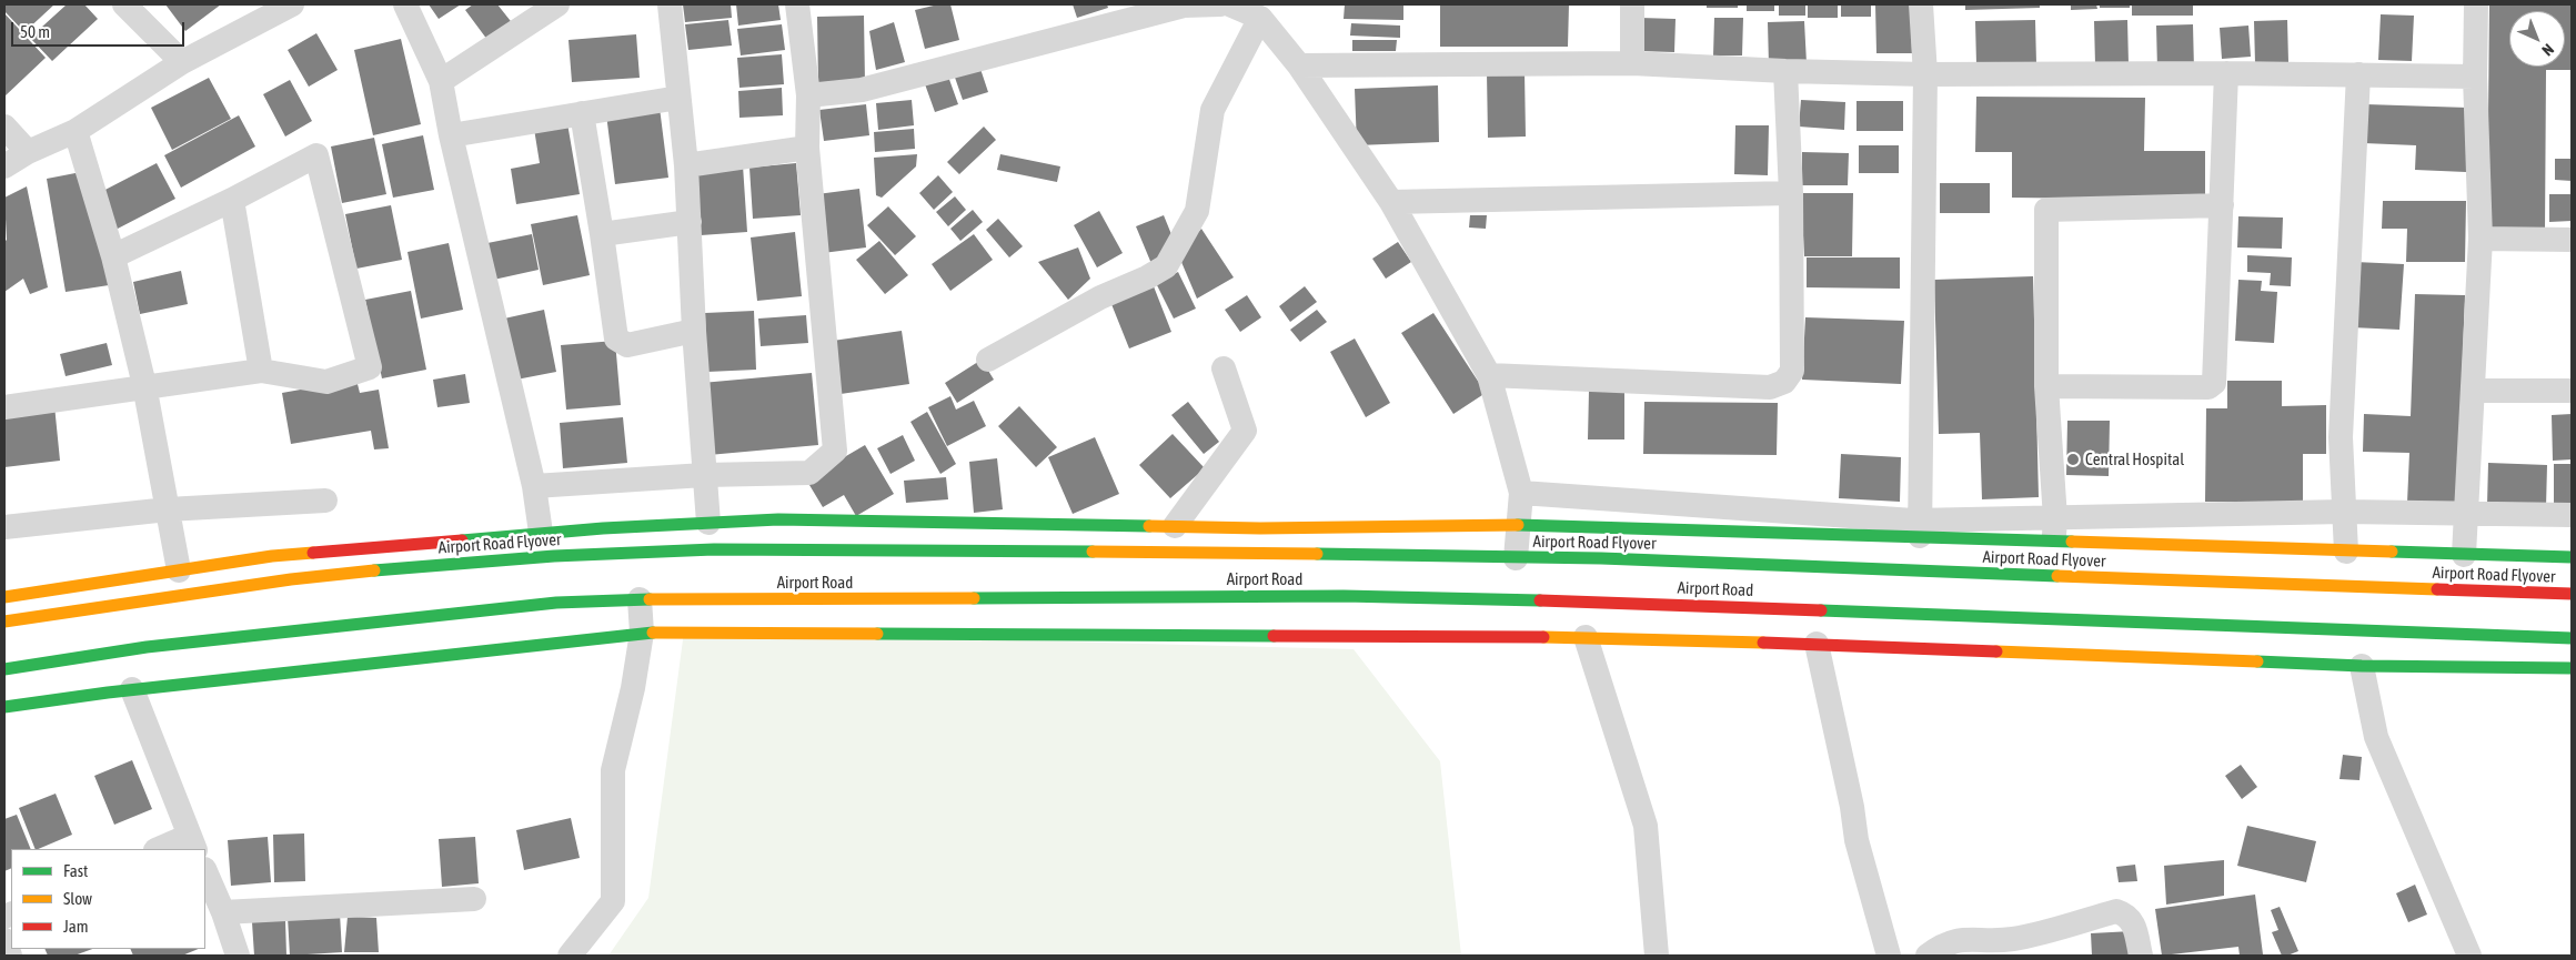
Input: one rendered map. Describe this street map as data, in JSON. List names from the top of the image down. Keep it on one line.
{"streets":{"main road":["Airport Road Flyover","Airport Road"]},"places":["Central Hospital"],"legend":["Fast","Slow","Jam"],"scale_bar":"50 m","north":"bottom right"}
